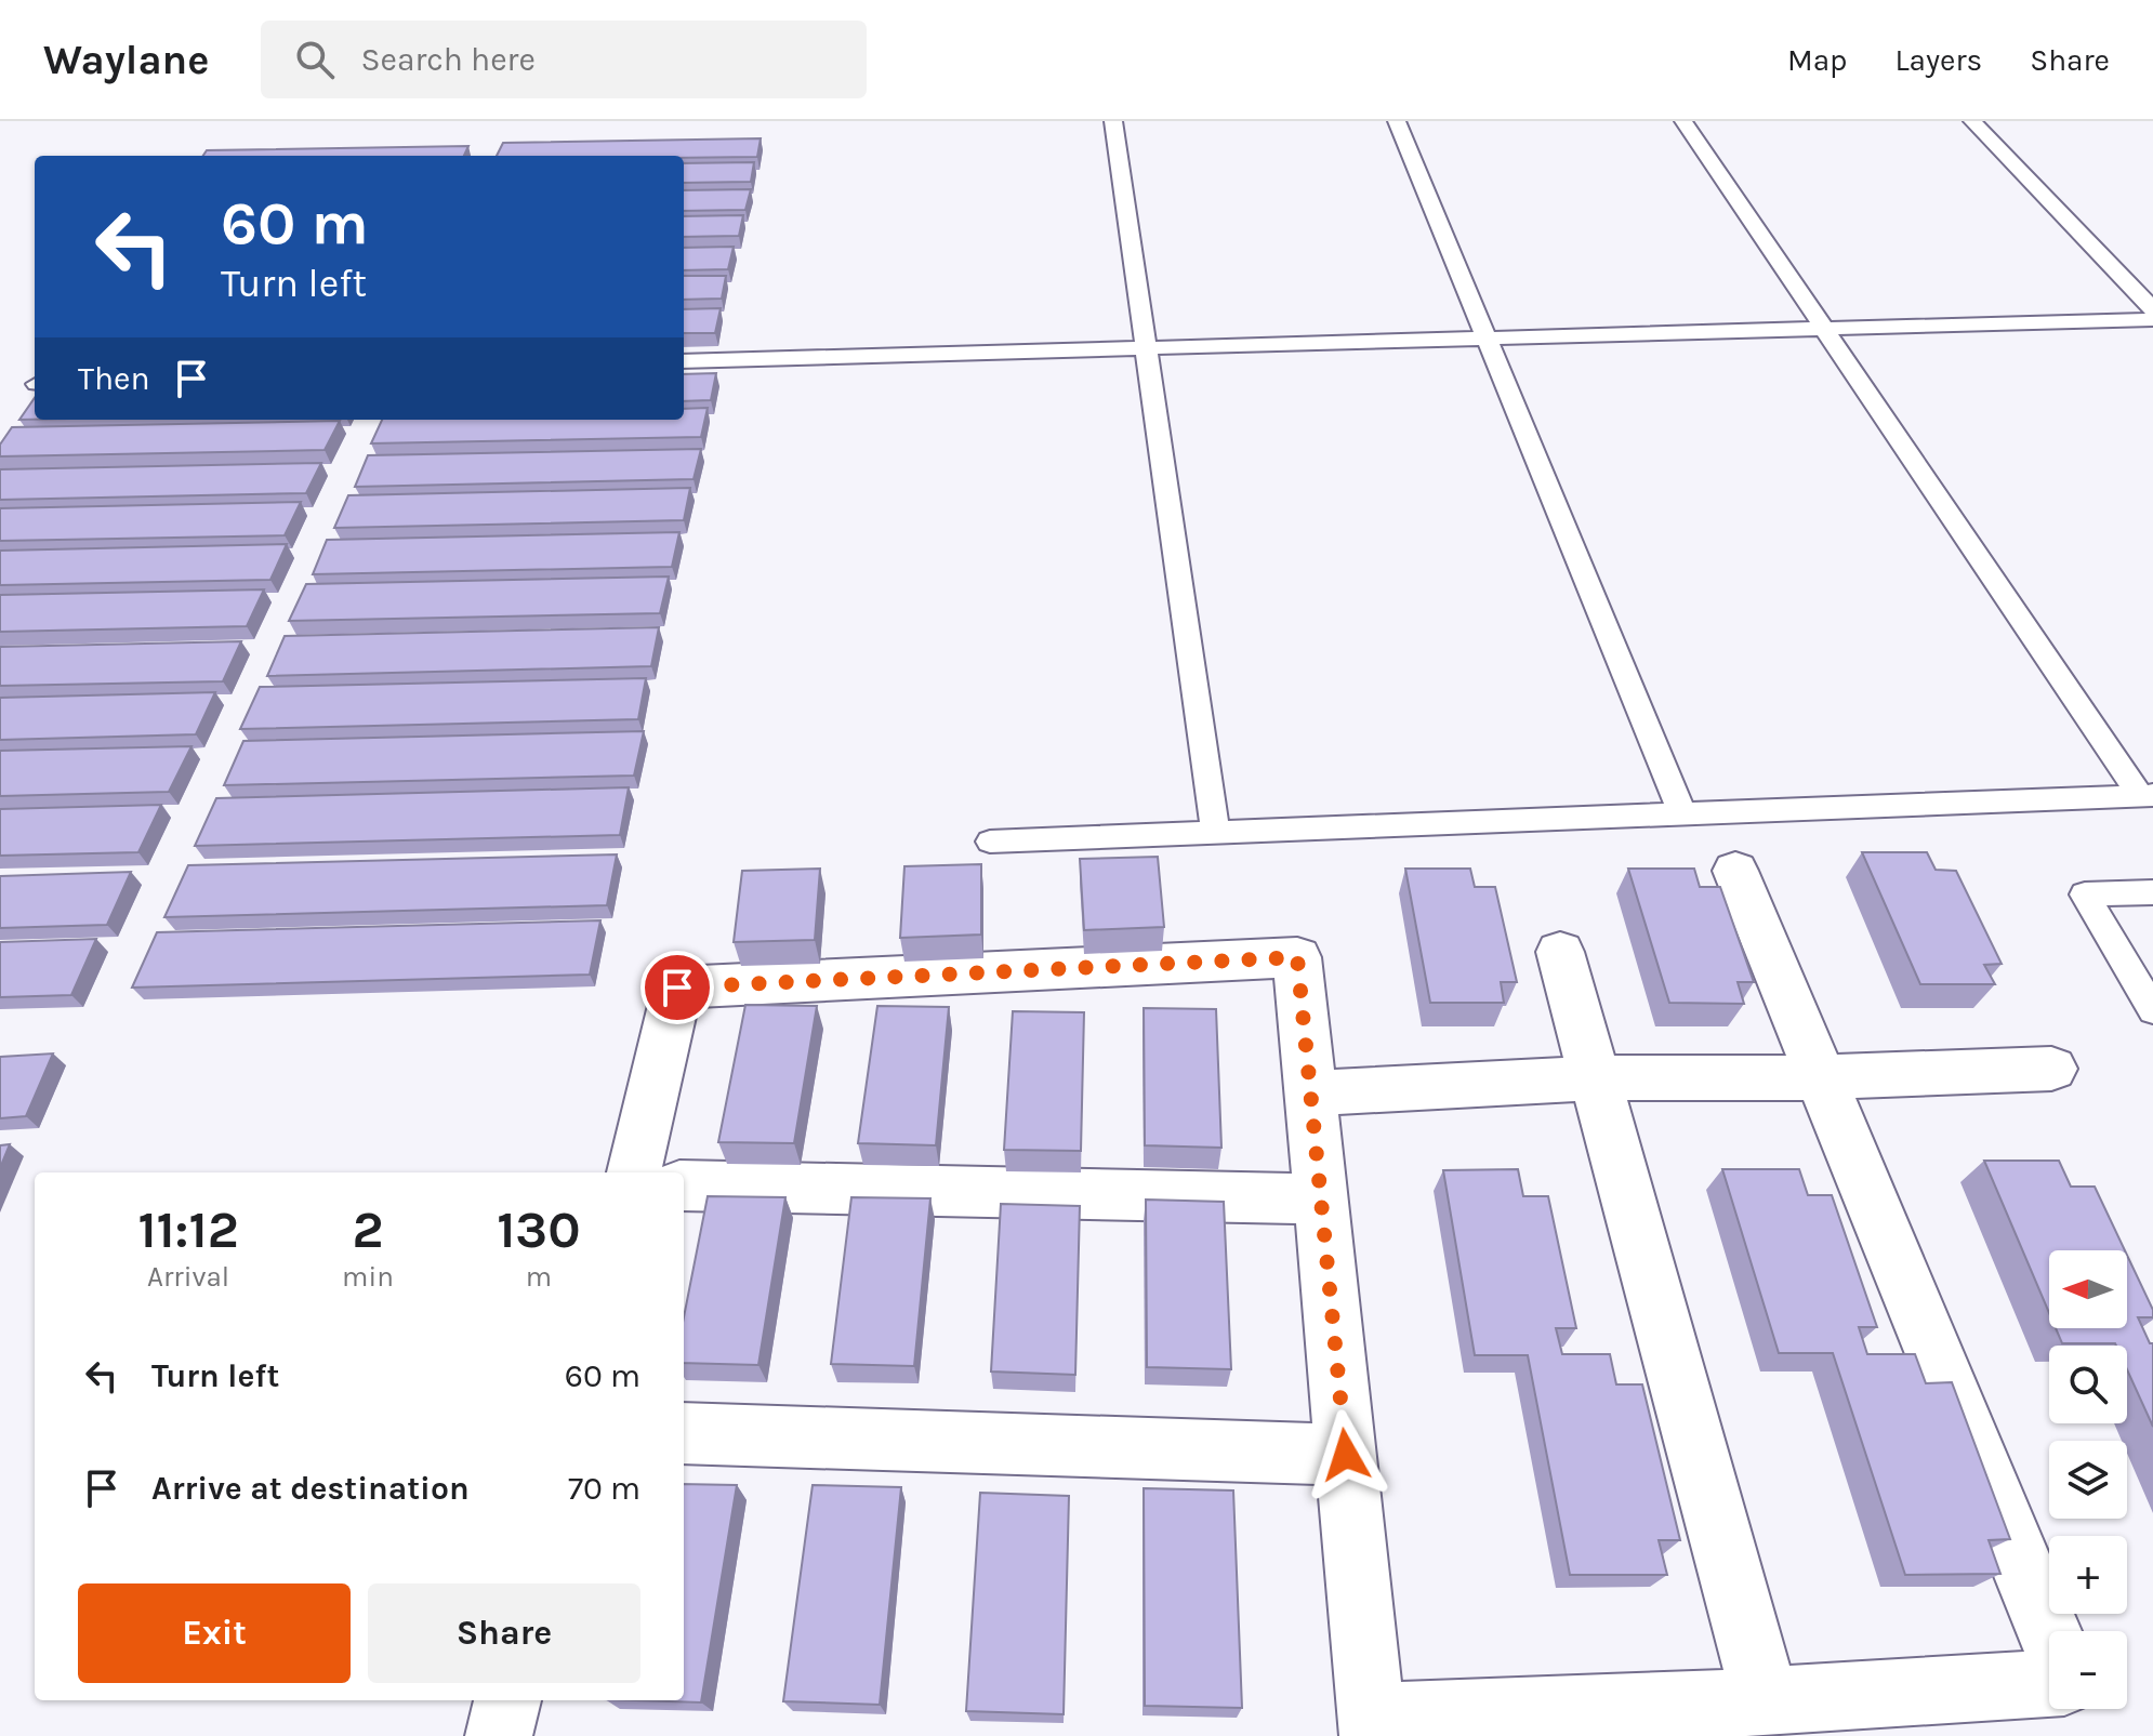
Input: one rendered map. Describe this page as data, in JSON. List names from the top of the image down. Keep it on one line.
{"north":"left","page":{"header":"Waylane","search":"Search here","nav":["Map","Layers","Share"],"turn":["60 m","Turn left"],"then":"Then","eta":["11:12","Arrival","2","min","130","m"],"map_buttons":["+","−"],"list":[{"name":"Turn left","value":"60 m"},{"name":"Arrive at destination","value":"70 m"}],"buttons":["Exit","Share"]}}
